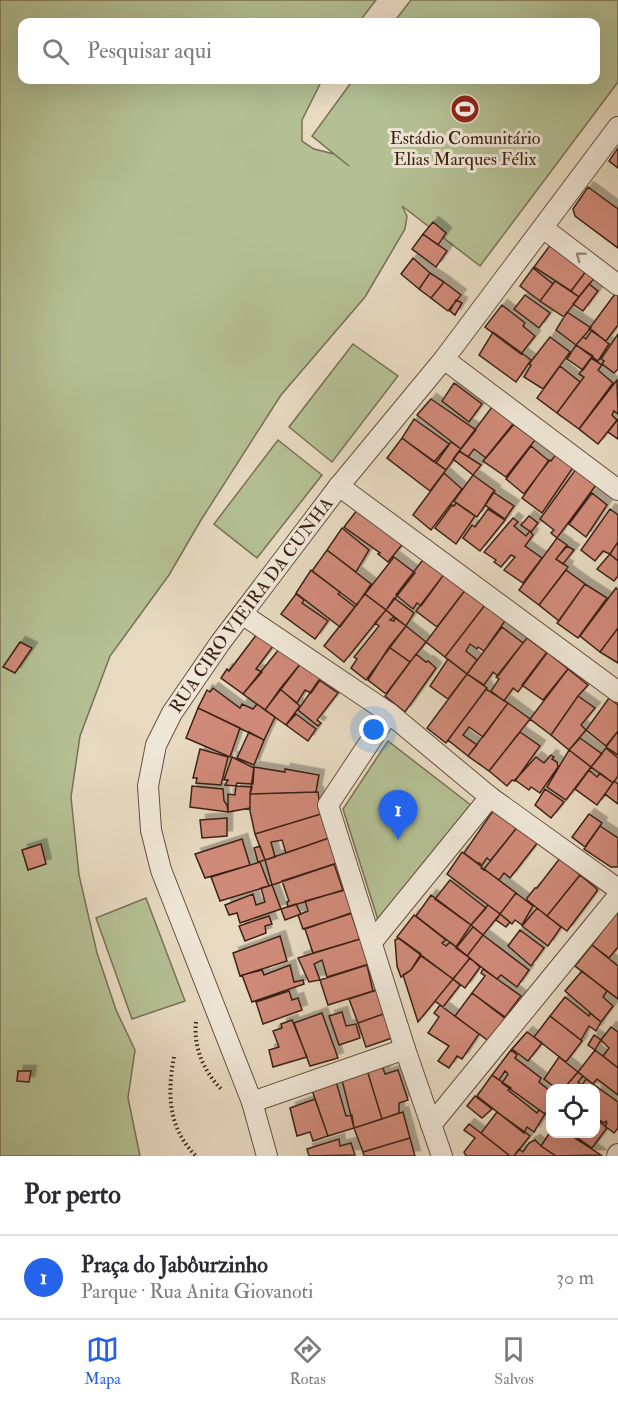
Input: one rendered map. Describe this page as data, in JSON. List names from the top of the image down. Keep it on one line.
{"streets":{"street":["RUA CIRO VIEIRA DA CUNHA"]},"places":{"sports":["Estádio Comunitário Elias Marques Félix"]},"page":{"search":"Pesquisar aqui","pins":"1","heading":"Por perto","list":[{"mark":"1","name":"Praça do Jabôurzinho","note":"Parque · Rua Anita Giovanoti","value":"30 m"}],"nav":["Mapa","Rotas","Salvos"]}}
